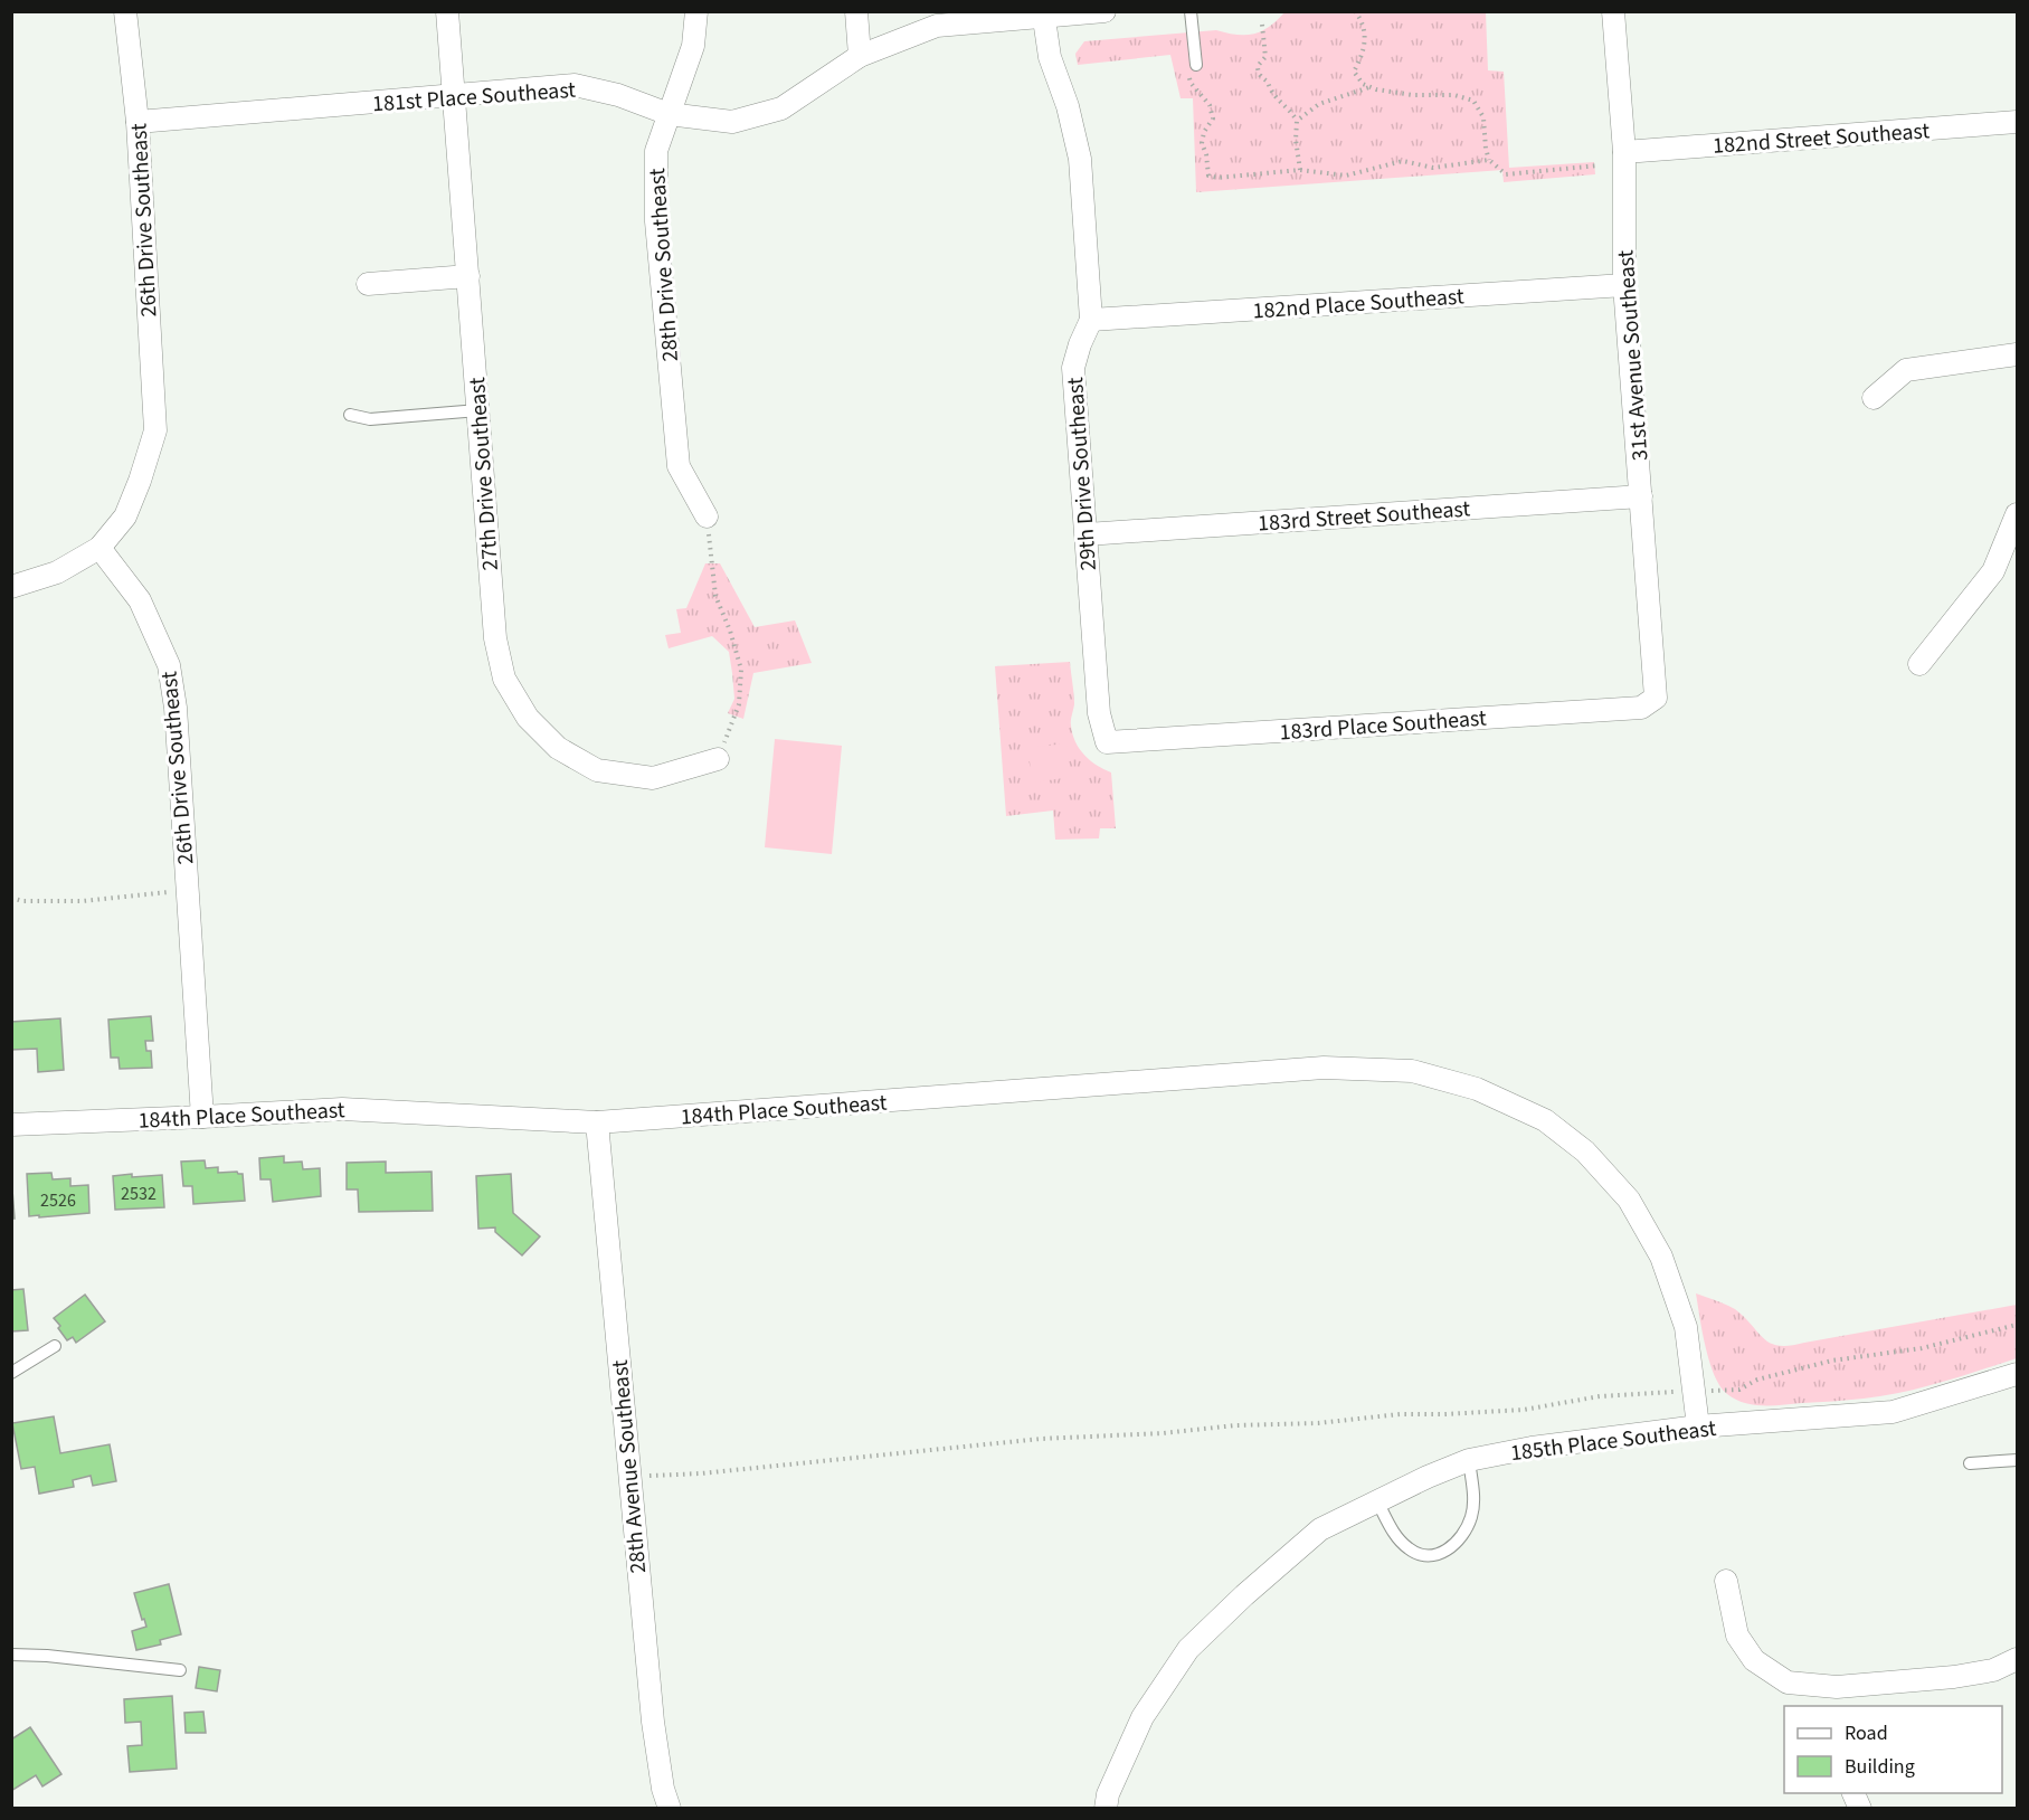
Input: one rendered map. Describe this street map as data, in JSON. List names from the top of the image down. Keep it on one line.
{"streets":{"street":["181st Place Southeast","182nd Street Southeast","26th Drive Southeast","28th Drive Southeast","182nd Place Southeast","31st Avenue Southeast","27th Drive Southeast","29th Drive Southeast","183rd Street Southeast","183rd Place Southeast","184th Place Southeast","185th Place Southeast","28th Avenue Southeast"]},"crossings":[["181st Place Southeast","26th Drive Southeast"],["181st Place Southeast","28th Drive Southeast"],["181st Place Southeast","27th Drive Southeast"],["181st Place Southeast","29th Drive Southeast"],["182nd Street Southeast","31st Avenue Southeast"],["26th Drive Southeast","184th Place Southeast"],["182nd Place Southeast","31st Avenue Southeast"],["182nd Place Southeast","29th Drive Southeast"],["31st Avenue Southeast","183rd Street Southeast"],["31st Avenue Southeast","183rd Place Southeast"],["29th Drive Southeast","183rd Street Southeast"],["29th Drive Southeast","183rd Place Southeast"],["184th Place Southeast","28th Avenue Southeast"]],"house_numbers":["2532","2526"],"legend":["Road","Building"]}
